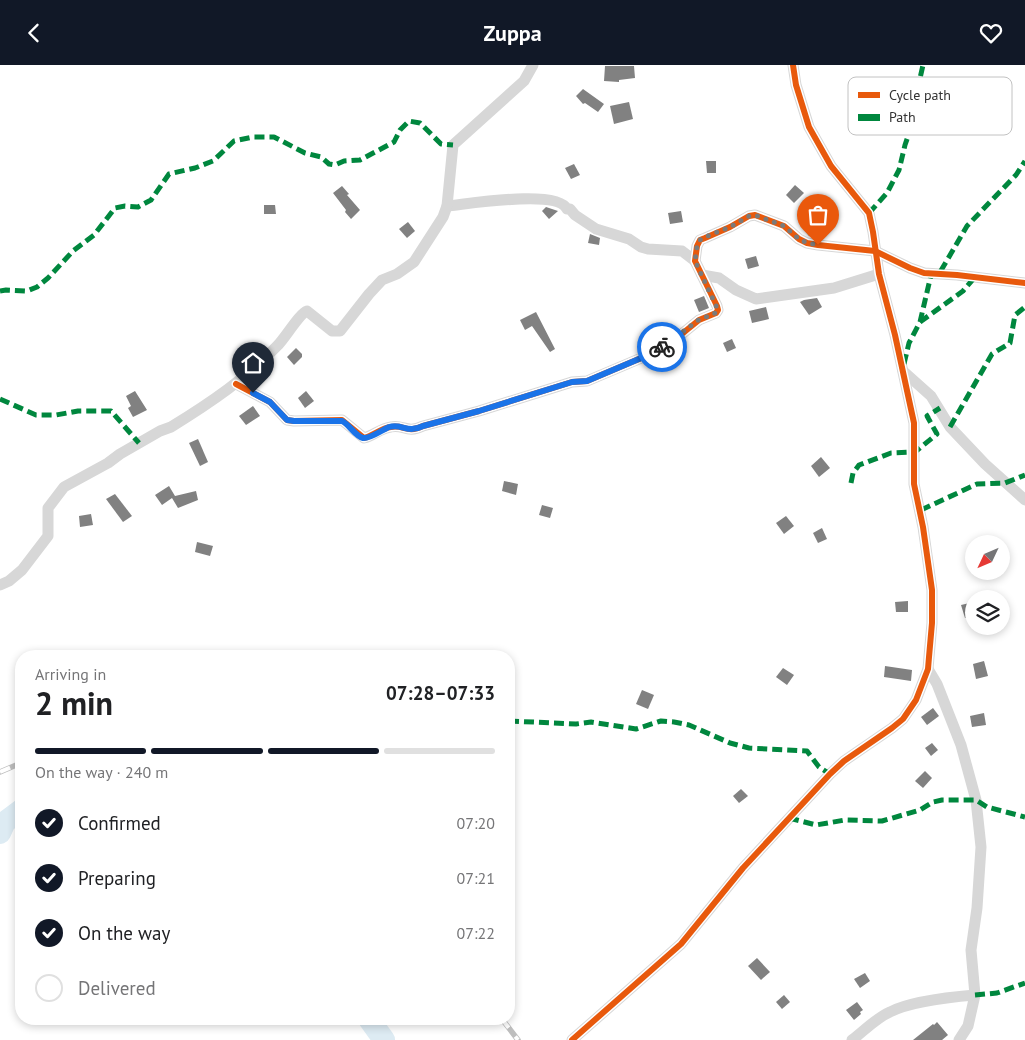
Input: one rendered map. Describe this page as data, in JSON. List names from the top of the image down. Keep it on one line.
{"legend":["Cycle path","Path"],"north":"bottom left","page":{"header":"Zuppa","heading":["2 min","Arriving in","07:28–07:33"],"bar":"On the way · 240 m","list":[["Confirmed","07:20"],["Preparing","07:21"],["On the way","07:22"],"Delivered"]}}
